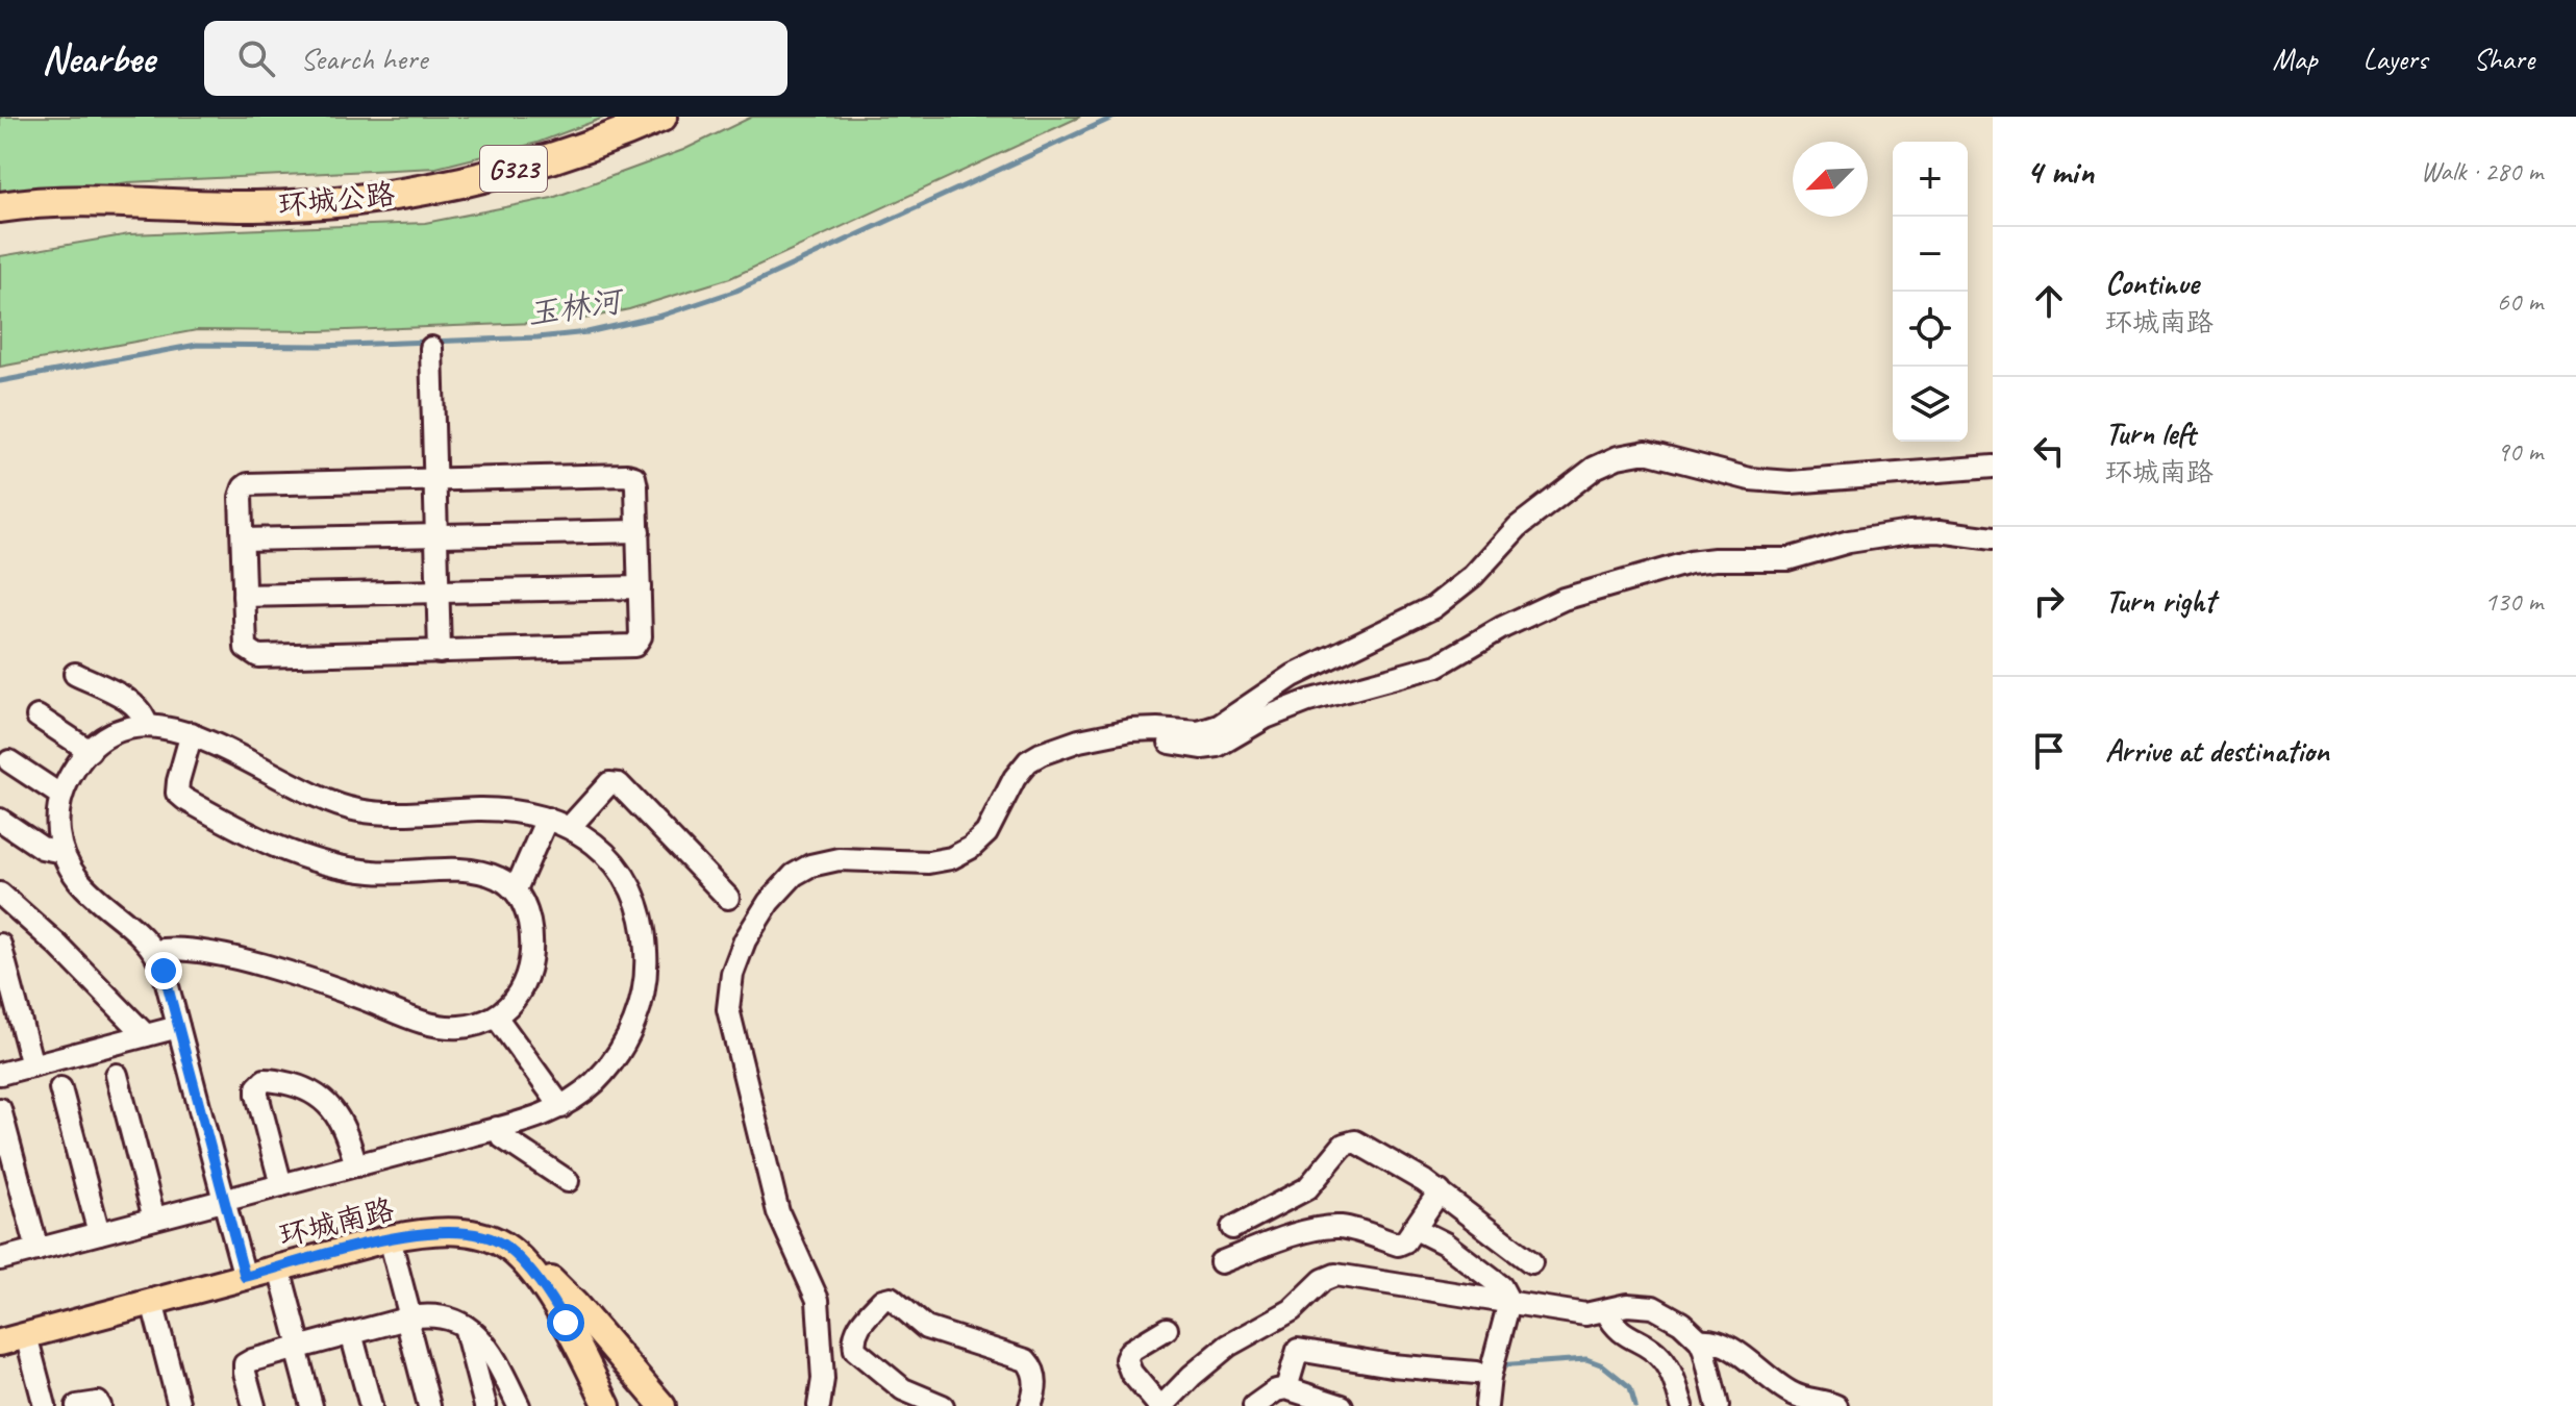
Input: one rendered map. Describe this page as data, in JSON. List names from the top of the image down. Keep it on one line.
{"streets":{"highway":["G323","环城公路"],"main road":["环城南路"]},"water":["玉林河"],"north":"bottom left","page":{"header":"Nearbee","search":"Search here","nav":["Map","Layers","Share"],"heading":["4 min","Walk · 280 m"],"map_buttons":["+","−"],"list":[["Continue","环城南路","60 m"],["Turn left","环城南路","90 m"],["Turn right","130 m"],"Arrive at destination"]}}
